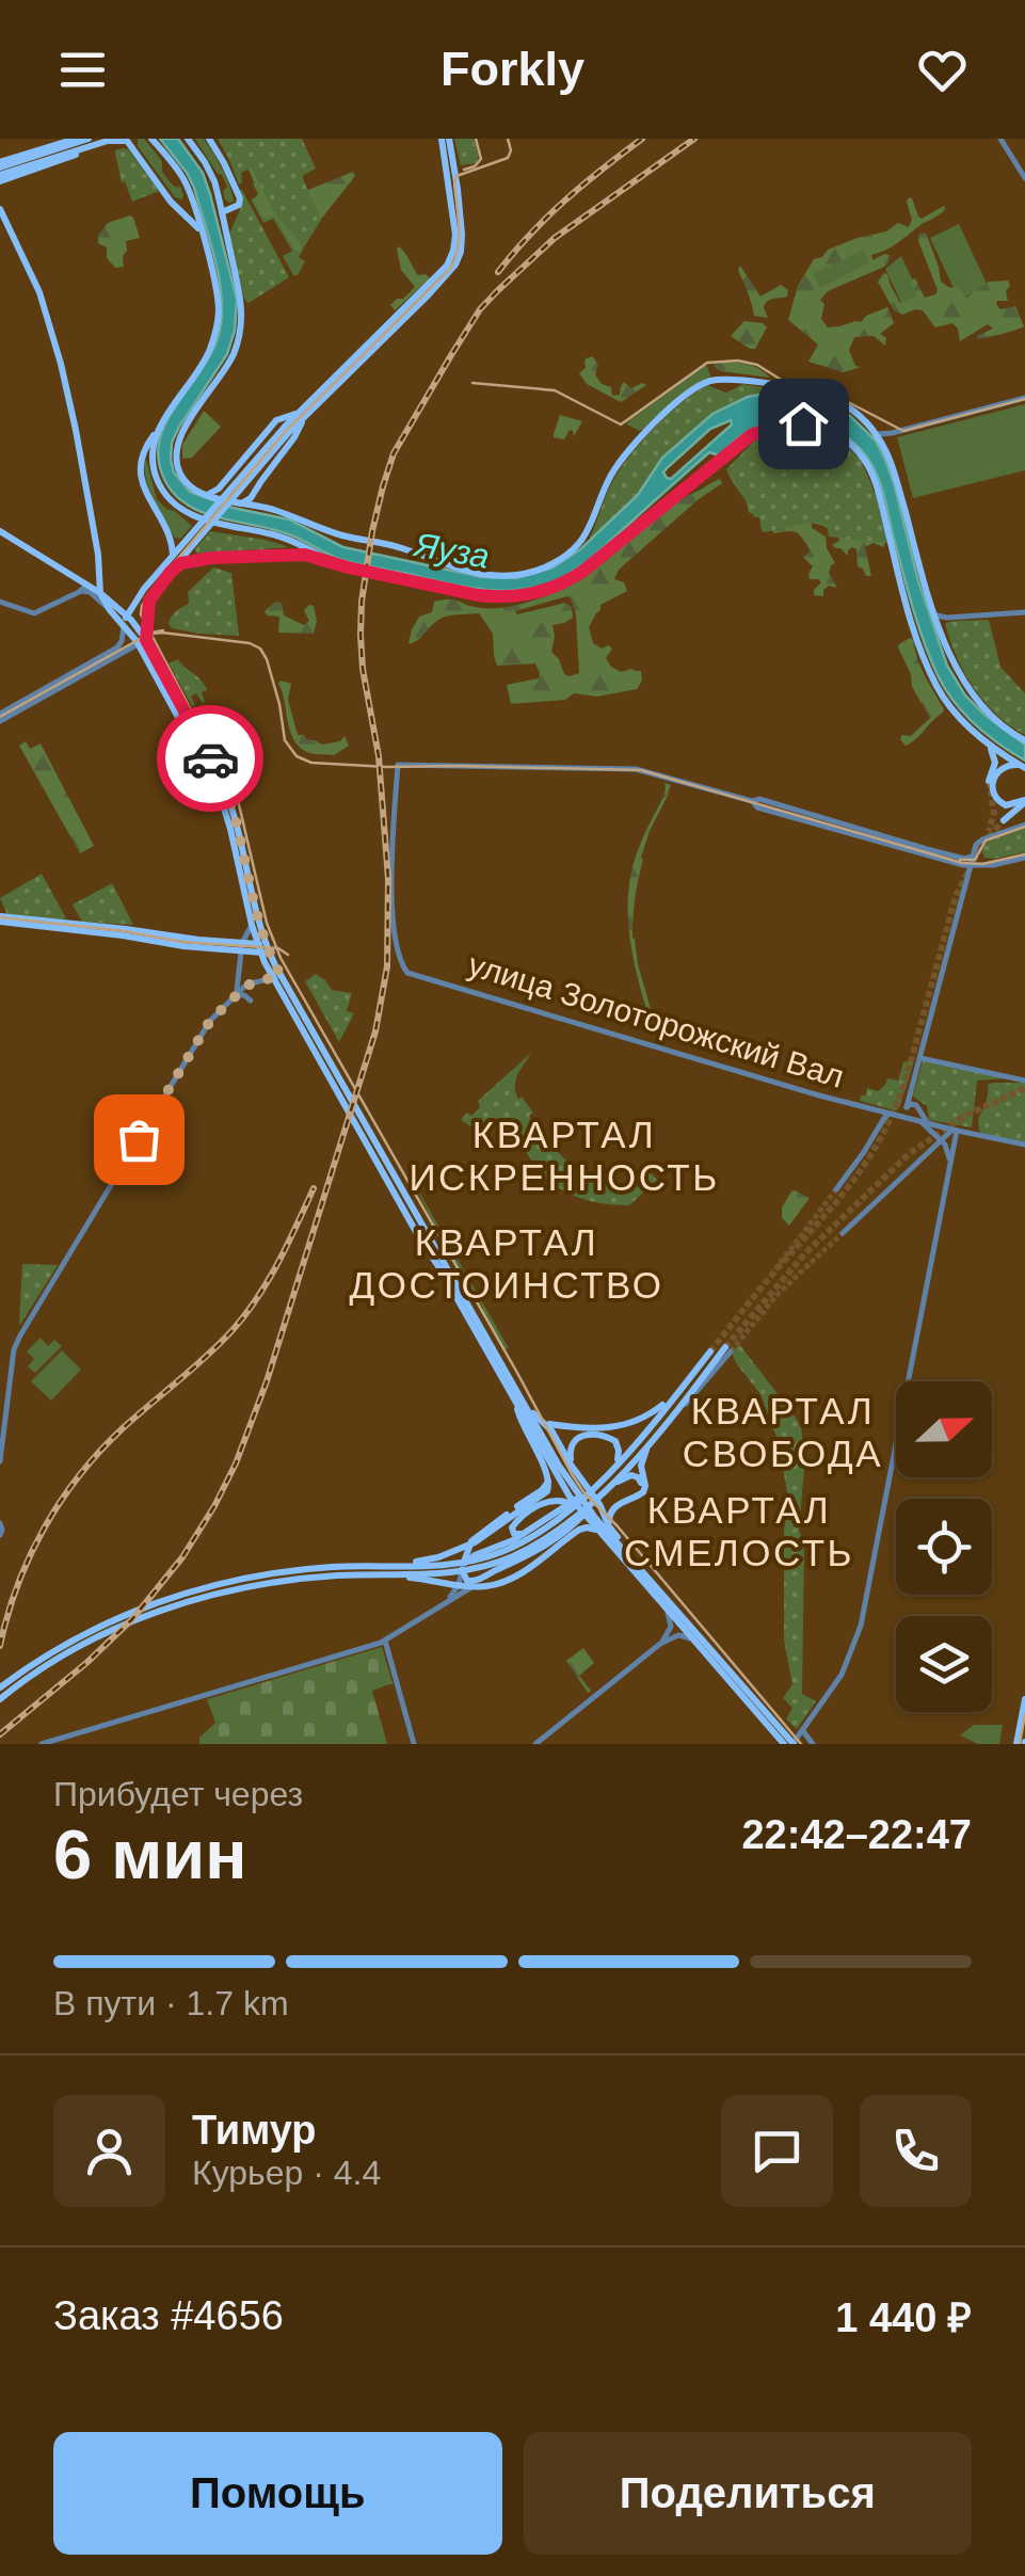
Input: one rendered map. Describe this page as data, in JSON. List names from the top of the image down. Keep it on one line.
{"streets":{"street":["улица Золоторожский Вал"]},"districts":["КВАРТАЛ ИСКРЕННОСТЬ","КВАРТАЛ ДОСТОИНСТВО","КВАРТАЛ СВОБОДА","КВАРТАЛ СМЕЛОСТЬ"],"water":["Яуза"],"north":"right","page":{"header":"Forkly","heading":["6 мин","Прибудет через","22:42–22:47"],"panel":["Тимур","Курьер · 4.4","Заказ #4656","1 440 ₽"],"bar":"В пути · 1.7 km","buttons":["Помощь","Поделиться"]}}
